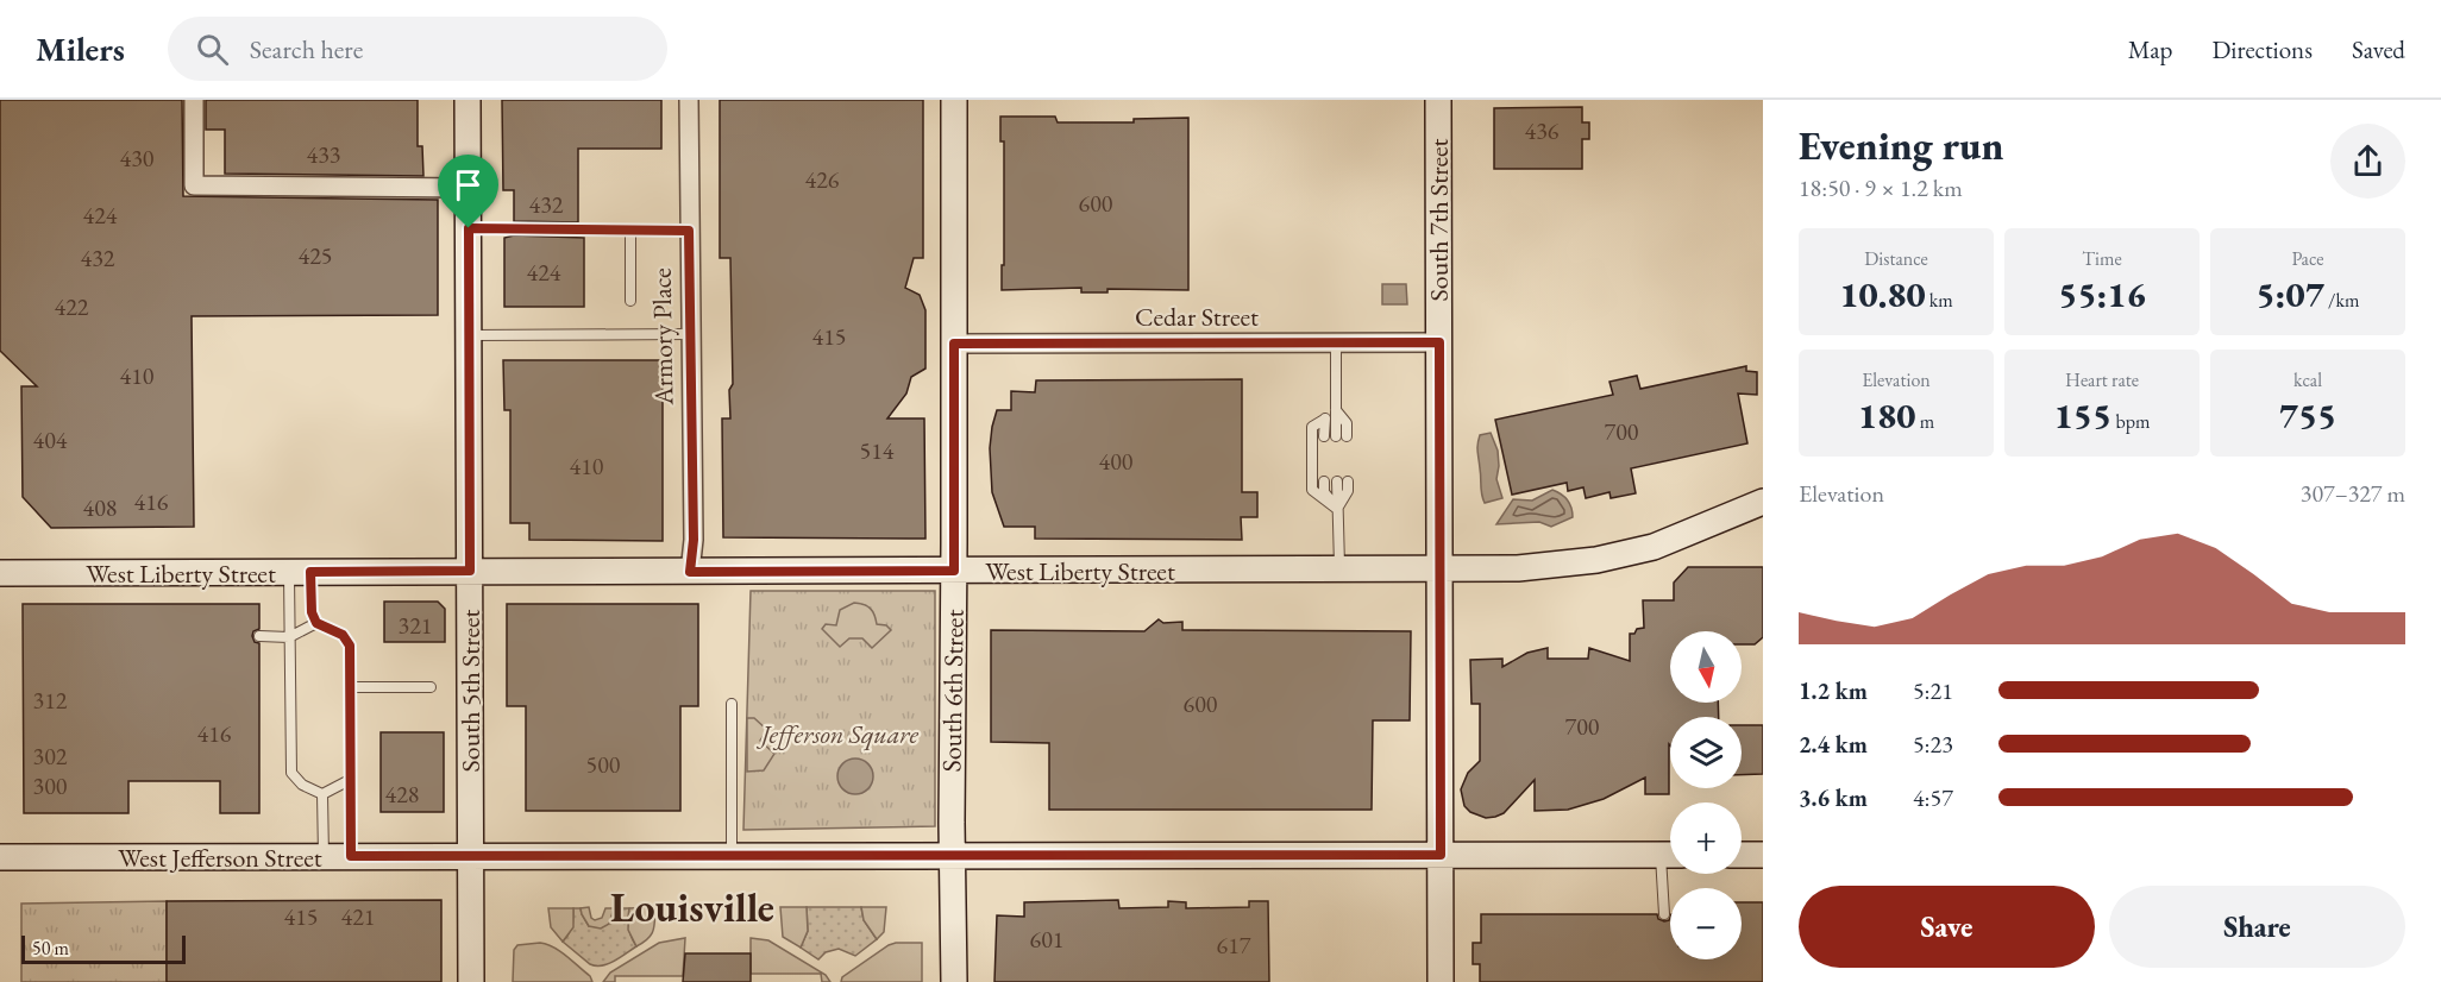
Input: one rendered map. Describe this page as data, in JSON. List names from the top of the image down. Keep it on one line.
{"streets":{"main road":["South 7th Street","West Liberty Street","South 5th Street","South 6th Street","West Jefferson Street"],"street":["Cedar Street","Armory Place"]},"crossings":[["South 7th Street","Cedar Street"],["South 7th Street","West Liberty Street"],["South 7th Street","West Jefferson Street"],["Cedar Street","South 6th Street"],["Armory Place","West Liberty Street"],["West Liberty Street","South 5th Street"],["West Liberty Street","South 6th Street"],["South 5th Street","West Jefferson Street"],["South 6th Street","West Jefferson Street"]],"districts":["Louisville"],"parks":["Jefferson Square"],"house_numbers":["436","433","430","426","600","432","424","425","432","424","422","415","410","700","404","514","400","410","416","408","321","312","600","700","416","302","500","300","428","415","421","601","617"],"scale_bar":"50 m","north":"bottom","page":{"header":"Milers","search":"Search here","nav":["Map","Directions","Saved"],"heading":["Evening run","18:50 · 9 × 1.2 km"],"stats":[["Distance","10.80 km"],["Time","55:16"],["Pace","5:07 /km"],["Elevation","180 m"],["Heart rate","155 bpm"],["kcal","755"]],"chart":["Elevation","307–327 m"],"map_buttons":["+","−"],"list":[{"name":"1.2 km","note":"5:21"},{"name":"2.4 km","note":"5:23"},{"name":"3.6 km","note":"4:57"}],"buttons":["Save","Share"],"scale":"50 m"}}
